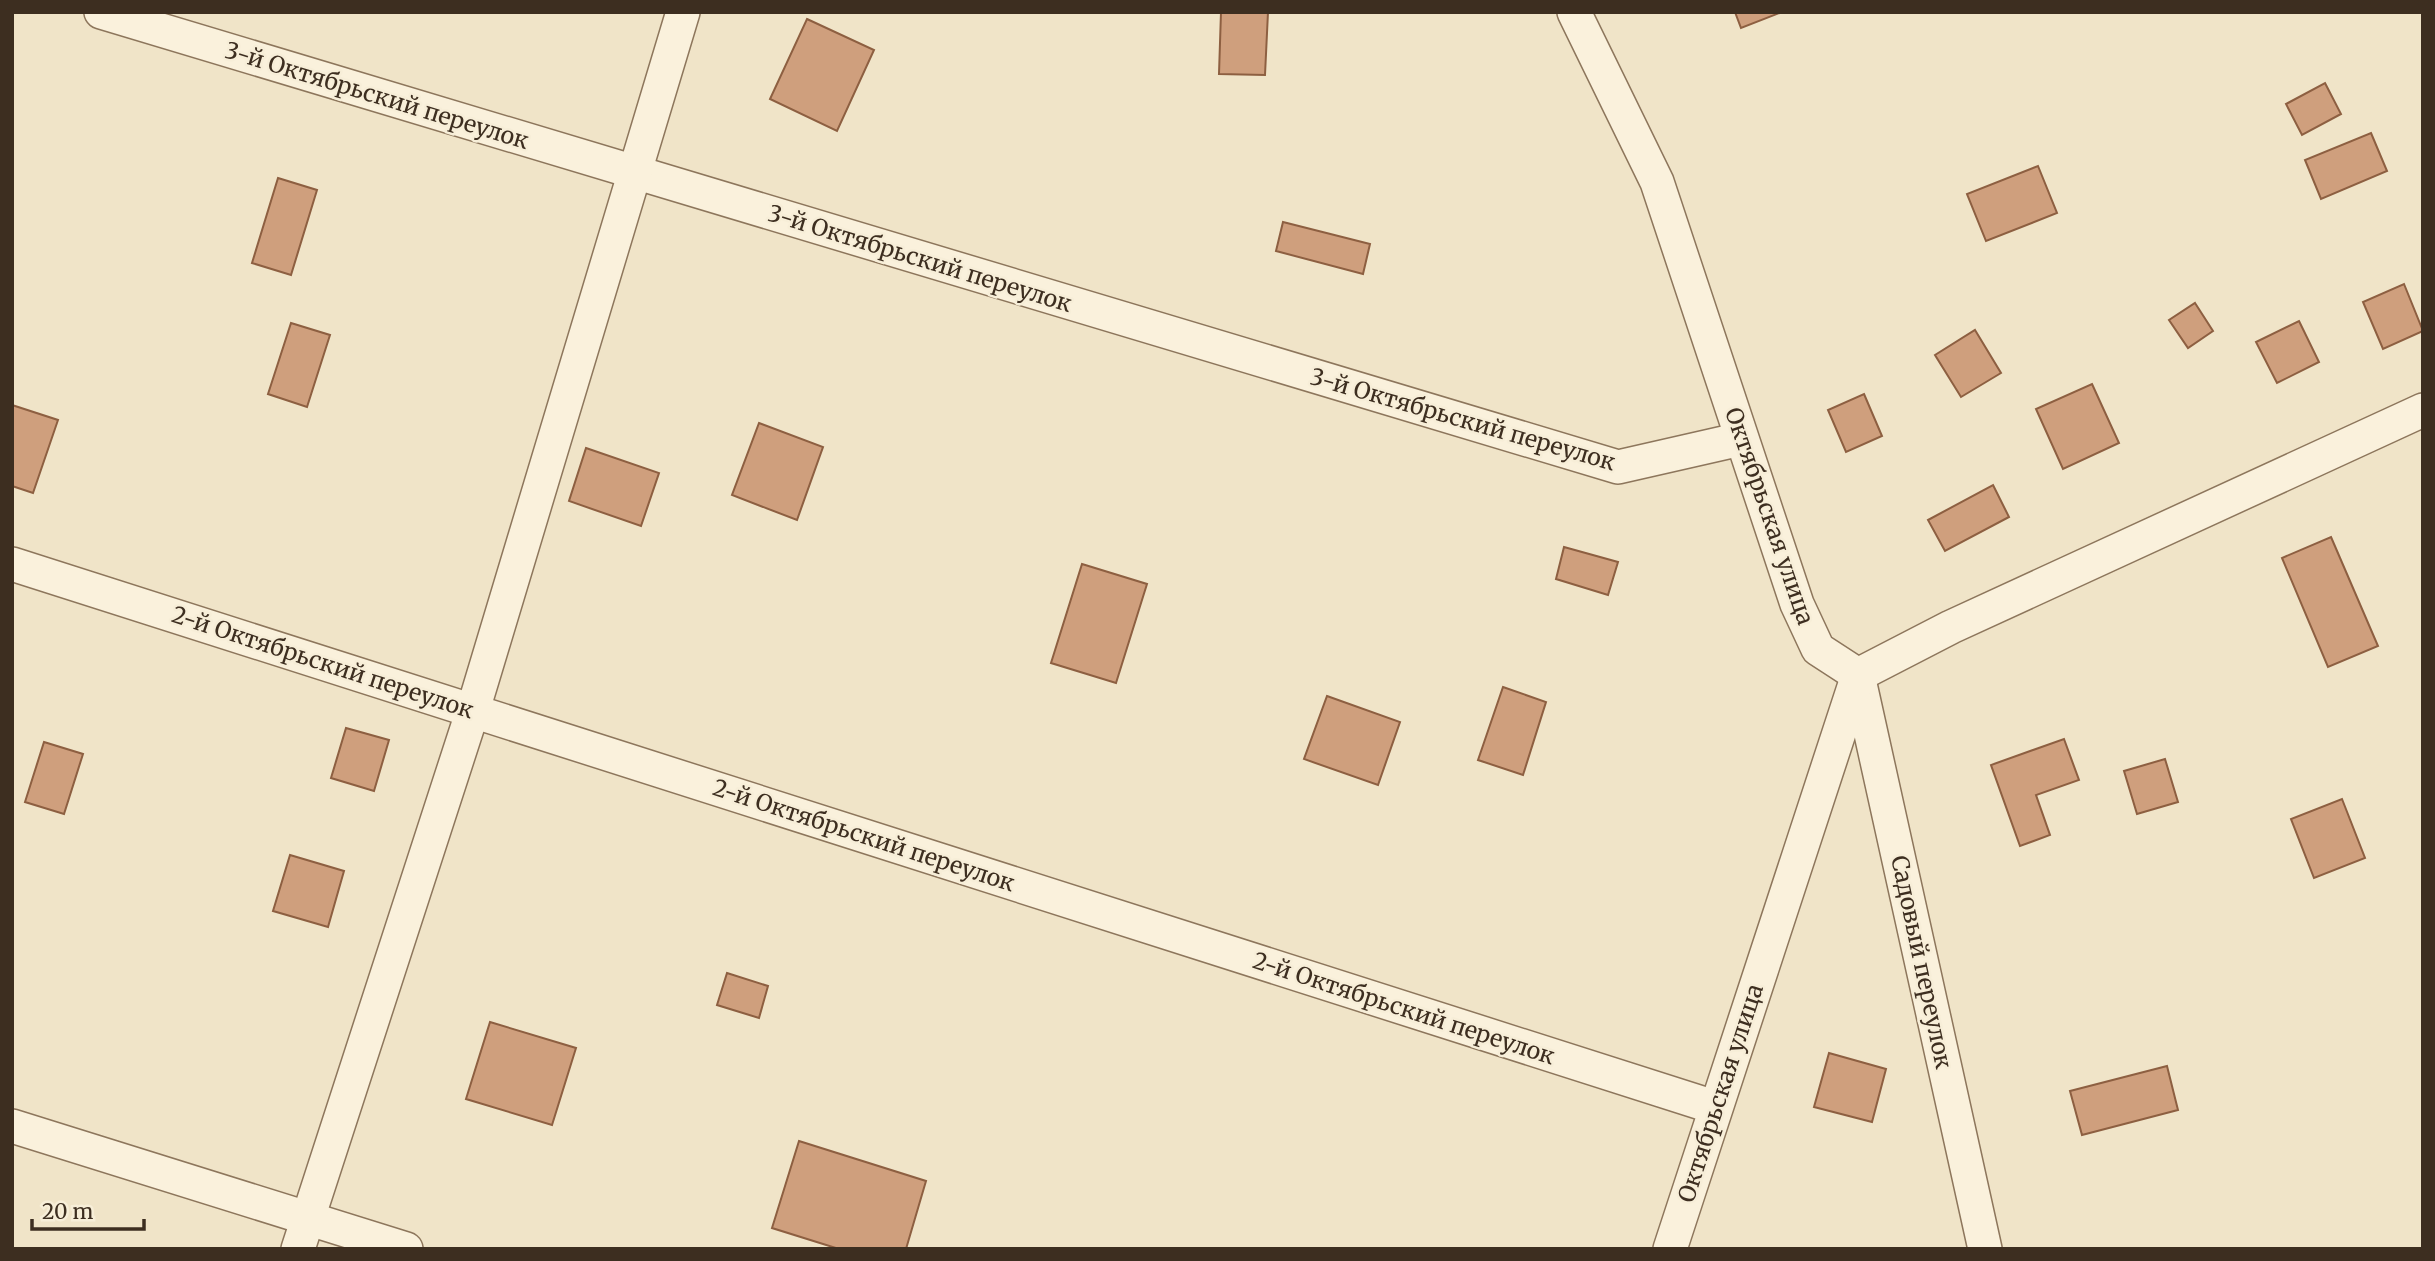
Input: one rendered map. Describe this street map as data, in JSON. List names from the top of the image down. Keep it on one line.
{"streets":{"street":["3-й Октябрьский переулок","Октябрьская улица","2-й Октябрьский переулок","Садовый переулок"]},"crossings":[["3-й Октябрьский переулок","Октябрьская улица"],["Октябрьская улица","2-й Октябрьский переулок"],["Октябрьская улица","Садовый переулок"]],"scale_bar":"20 m"}
